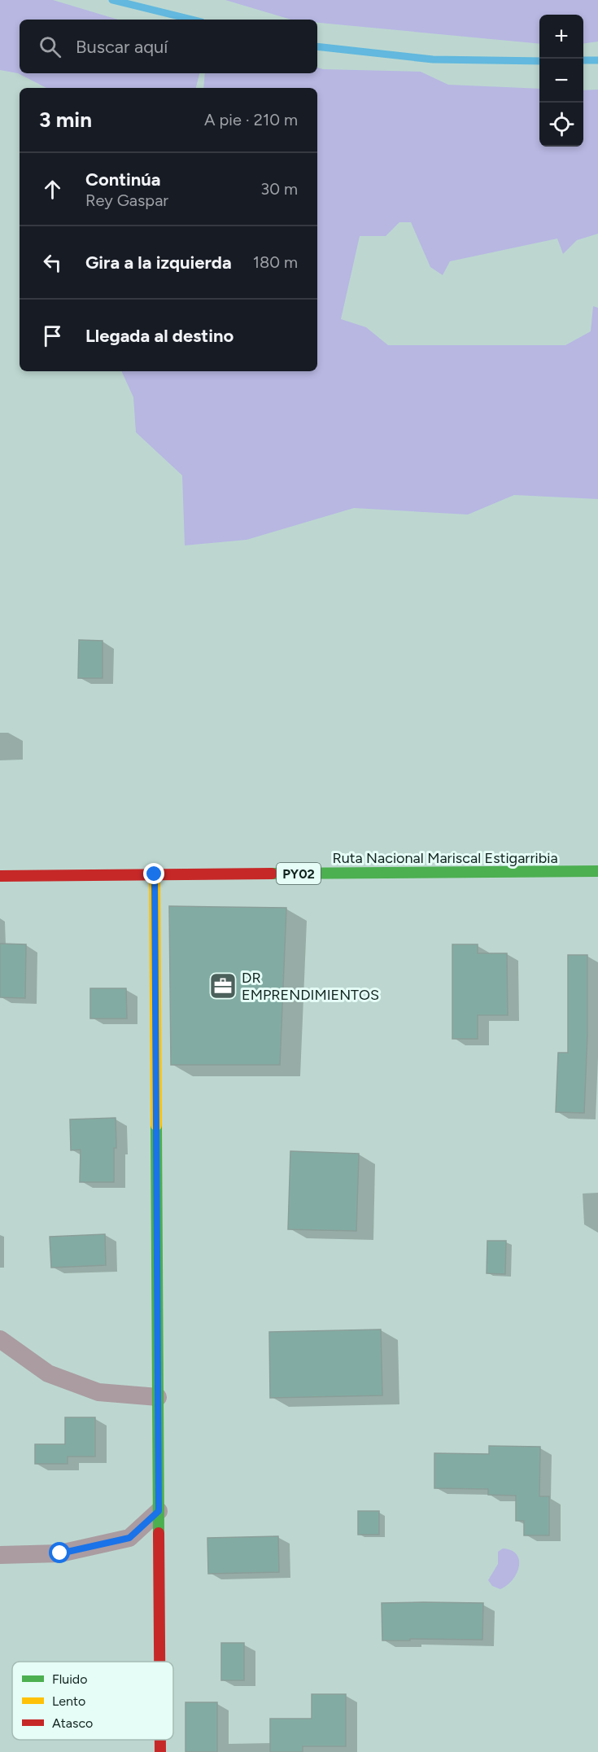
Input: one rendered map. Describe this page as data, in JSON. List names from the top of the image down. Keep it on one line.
{"streets":{"street":["Ruta Nacional Mariscal Estigarribia","PY02"]},"places":{"office":["DR EMPRENDIMIENTOS"]},"legend":["Fluido","Lento","Atasco"],"page":{"map_buttons":["+","−"],"search":"Buscar aquí","heading":["3 min","A pie · 210 m"],"list":[["Continúa","Rey Gaspar","30 m"],["Gira a la izquierda","180 m"],"Llegada al destino"]}}
